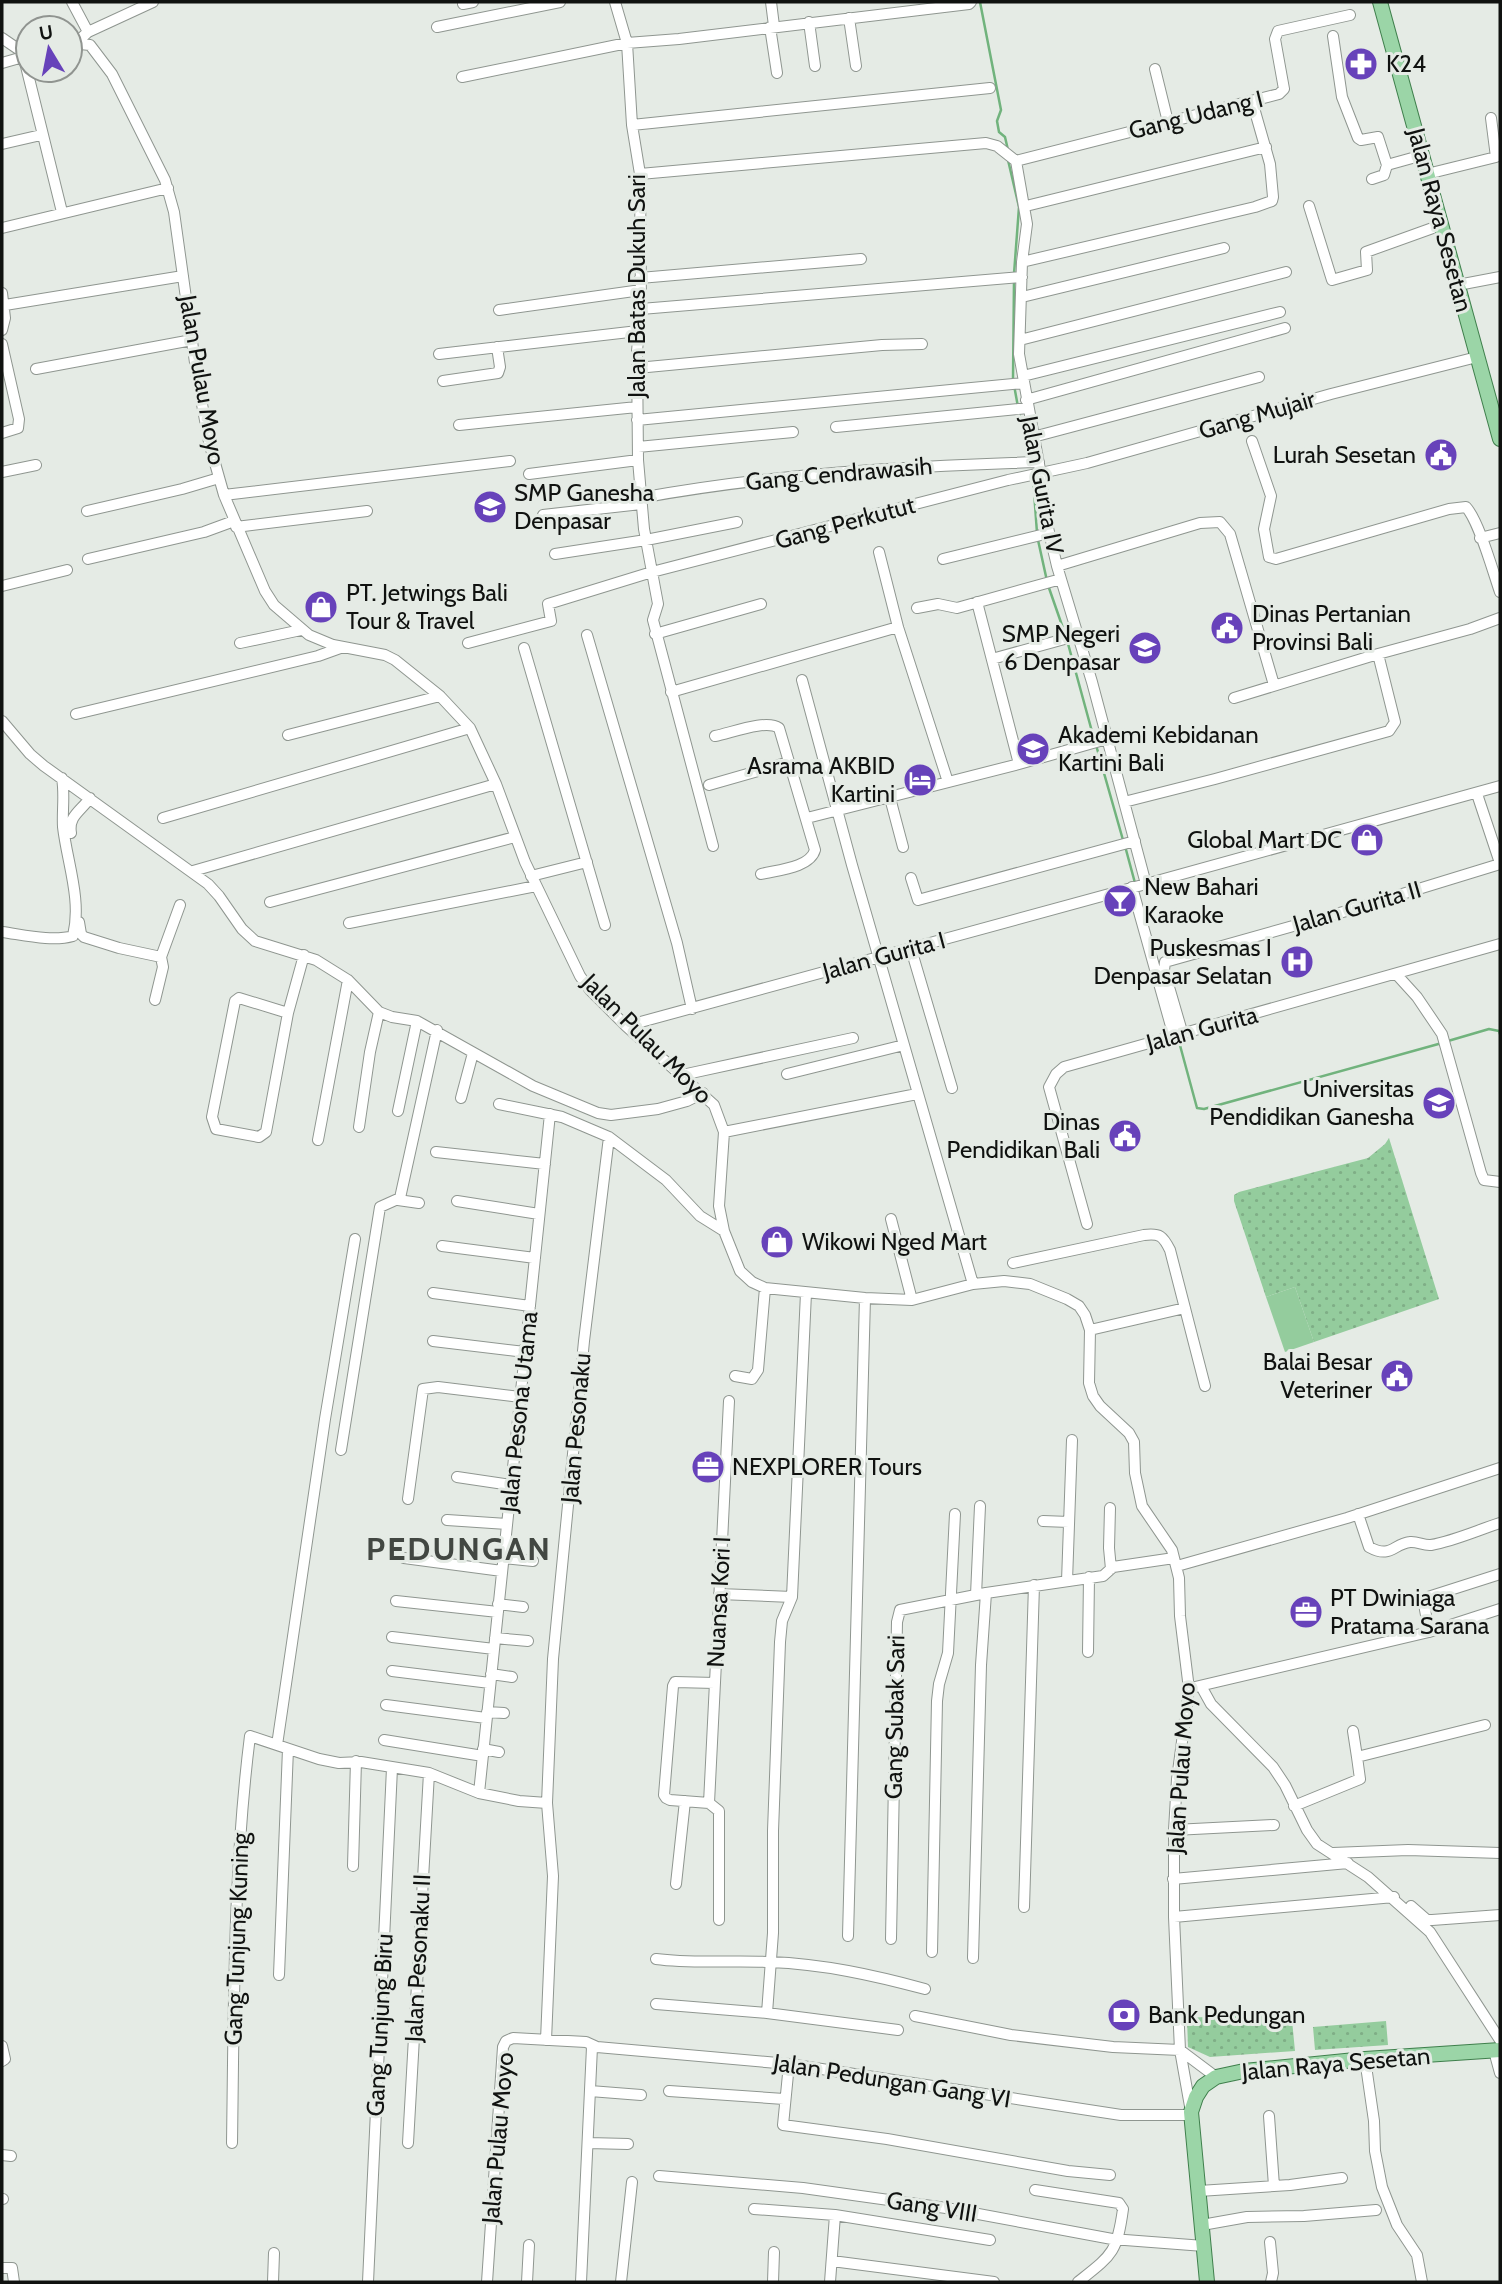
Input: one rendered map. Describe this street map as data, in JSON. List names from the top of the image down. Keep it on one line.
{"streets":{"main road":["Jalan Raya Sesetan"],"street":["Gang Udang I","Jalan Batas Dukuh Sari","Jalan Pulau Moyo","Gang Mujair","Gang Cendrawasih","Jalan Gurita IV","Gang Perkutut","Jalan Gurita II","Jalan Gurita I","Jalan Gurita","Jalan Pesona Utama","Jalan Pesonaku","Nuansa Kori I","Gang Subak Sari","Gang Tunjung Kuning","Jalan Pesonaku II","Gang Tunjung Biru","Jalan Pedungan Gang VI","Gang VIII"]},"crossings":[["Gang Udang I","Jalan Gurita IV"],["Jalan Raya Sesetan","Jalan Pulau Moyo"],["Jalan Raya Sesetan","Gang Mujair"],["Jalan Raya Sesetan","Jalan Pedungan Gang VI"],["Jalan Batas Dukuh Sari","Gang Cendrawasih"],["Jalan Batas Dukuh Sari","Gang Perkutut"],["Jalan Pulau Moyo","Jalan Gurita I"],["Jalan Pulau Moyo","Jalan Pesonaku"],["Jalan Pulau Moyo","Gang Subak Sari"],["Jalan Pulau Moyo","Jalan Pedungan Gang VI"],["Gang Mujair","Jalan Gurita IV"],["Gang Mujair","Gang Perkutut"],["Gang Cendrawasih","Jalan Gurita IV"],["Jalan Gurita IV","Gang Perkutut"],["Jalan Gurita IV","Jalan Gurita II"],["Jalan Gurita IV","Jalan Gurita I"]],"districts":["PEDUNGAN"],"places":{"pharmacy":["K24"],"public building":["Lurah Sesetan","Dinas Pertanian Provinsi Bali","Dinas Pendidikan Bali","Balai Besar Veteriner"],"school or university":["SMP Ganesha Denpasar","SMP Negeri 6 Denpasar","Akademi Kebidanan Kartini Bali","Universitas Pendidikan Ganesha"],"shop":["PT. Jetwings Bali Tour & Travel","Global Mart DC","Wikowi Nged Mart"],"hotel":["Asrama AKBID Kartini"],"bar":["New Bahari Karaoke"],"hospital":["Puskesmas I Denpasar Selatan"],"office":["NEXPLORER Tours","PT Dwiniaga Pratama Sarana"],"bank":["Bank Pedungan"]},"north":"top"}
